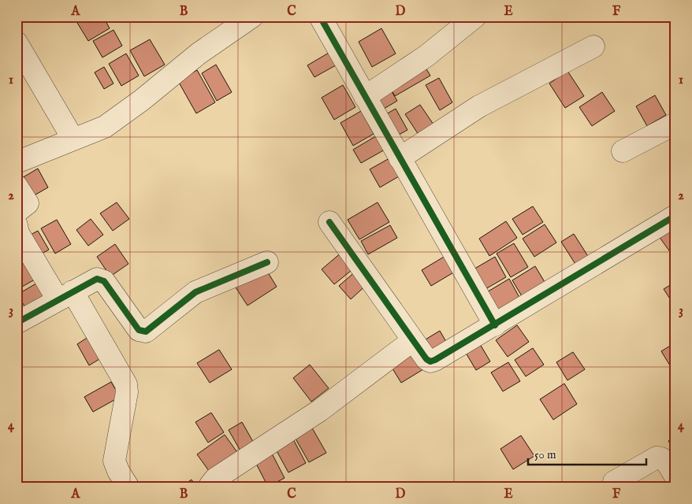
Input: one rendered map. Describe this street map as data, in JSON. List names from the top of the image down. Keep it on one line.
{"scale_bar":"50 m","grid":{"columns":["A","B","C","D","E","F"],"rows":["1","2","3","4"]}}
